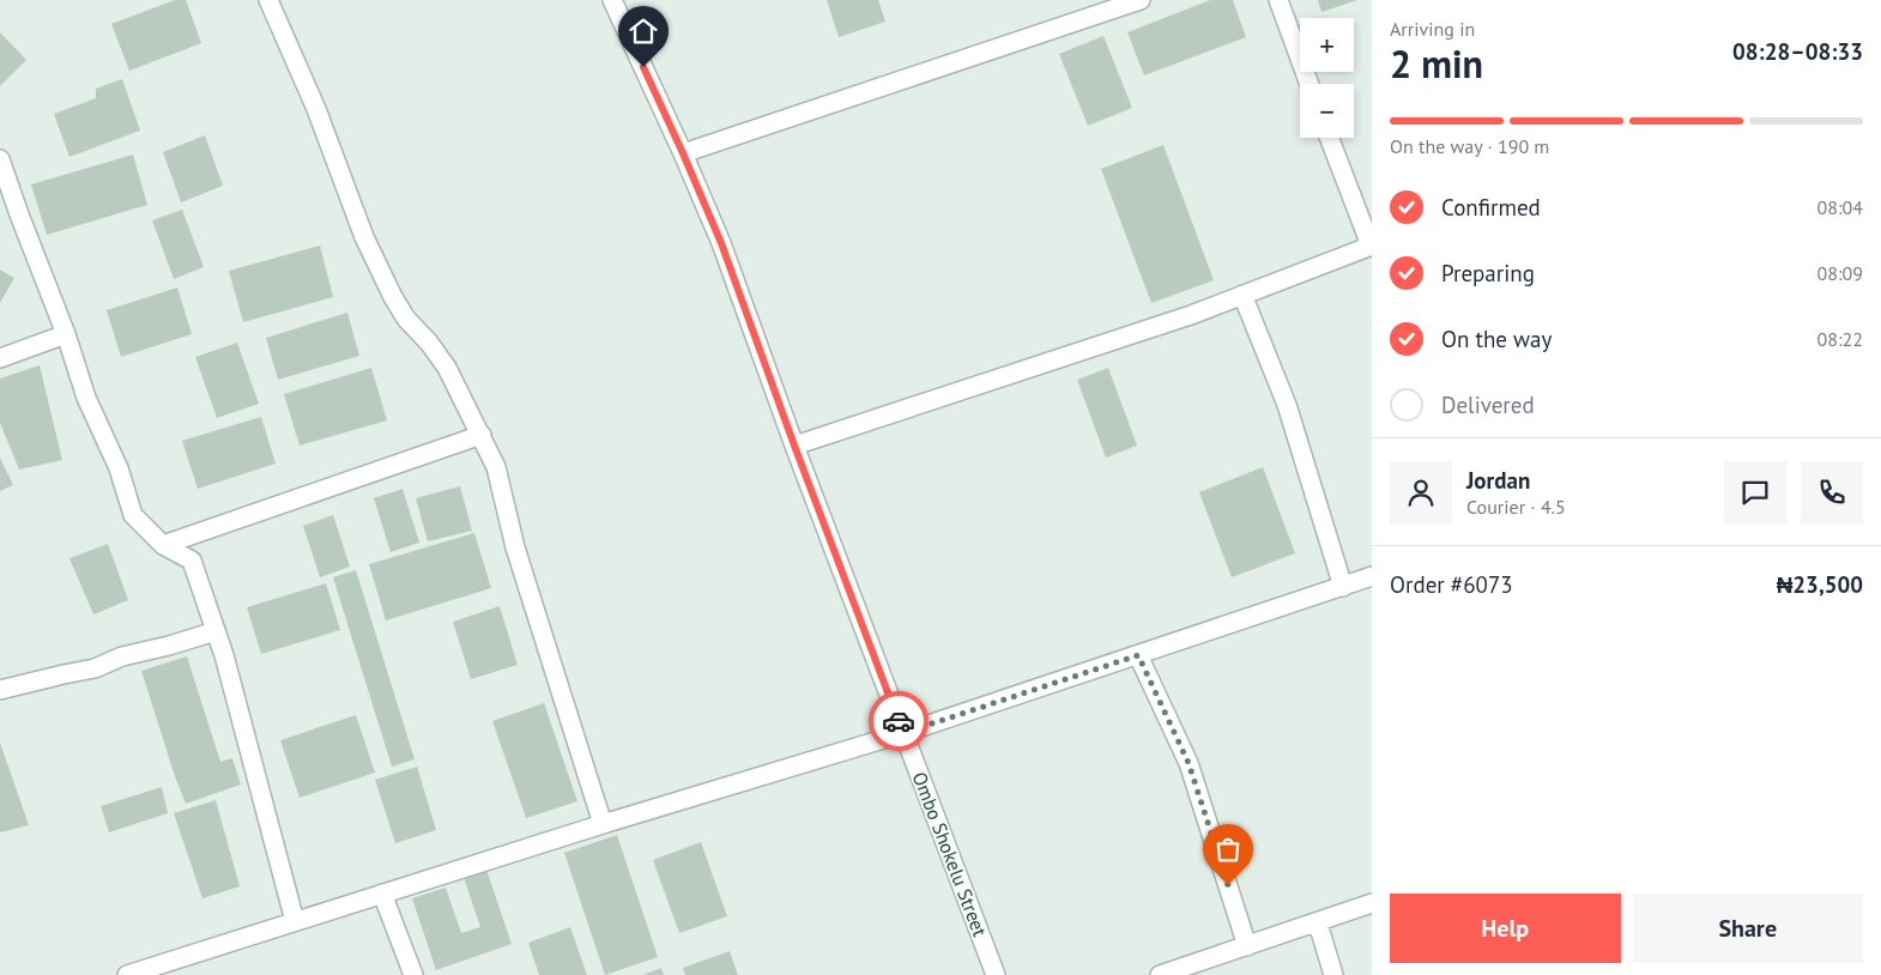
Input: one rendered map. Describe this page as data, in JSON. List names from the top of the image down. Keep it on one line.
{"streets":{"street":["Ombo Shokelu Street"]},"page":{"heading":["2 min","Arriving in","08:28–08:33"],"panel":["Jordan","Courier · 4.5","Order #6073","₦23,500"],"map_buttons":["+","−"],"bar":"On the way · 190 m","list":[["Confirmed","08:04"],["Preparing","08:09"],["On the way","08:22"],"Delivered"],"buttons":["Help","Share"]}}
